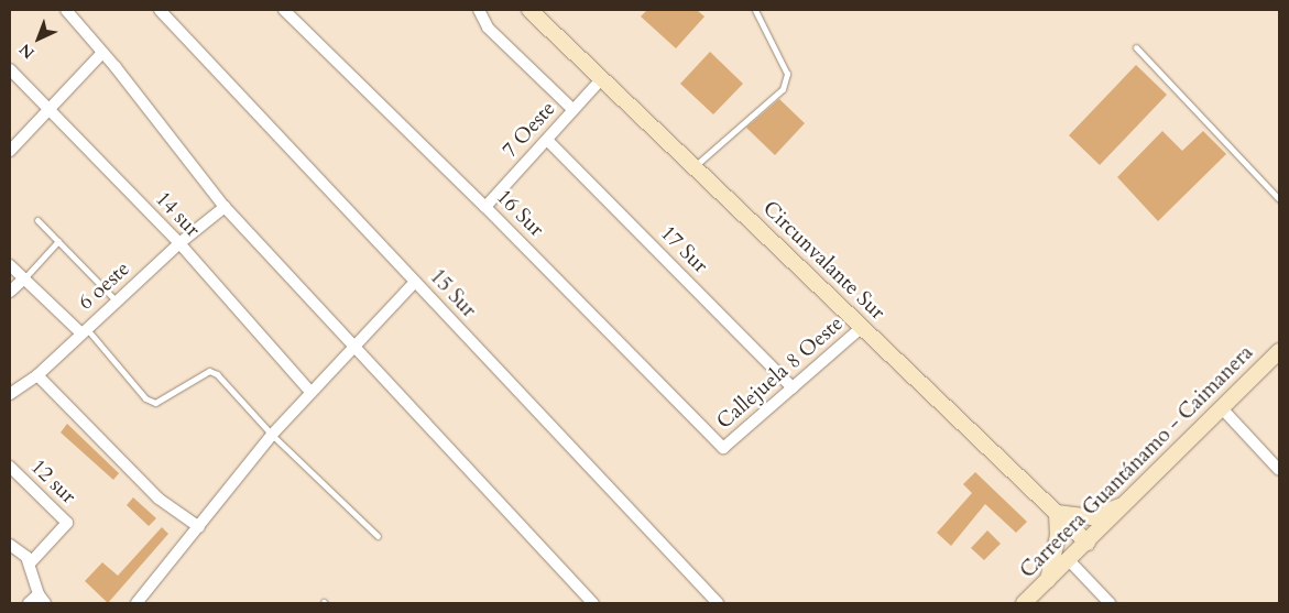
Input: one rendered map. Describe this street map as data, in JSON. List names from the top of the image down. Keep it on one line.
{"streets":{"main road":["Circunvalante Sur","Carretera Guantánamo - Caimanera"],"street":["7 Oeste","16 Sur","14 sur","17 Sur","6 oeste","15 Sur","Callejuela 8 Oeste","12 sur"]},"crossings":[["7 Oeste","16 Sur"],["7 Oeste","17 Sur"],["7 Oeste","Circunvalante Sur"],["16 Sur","Callejuela 8 Oeste"],["14 sur","6 oeste"],["17 Sur","Callejuela 8 Oeste"],["Circunvalante Sur","Callejuela 8 Oeste"],["Circunvalante Sur","Carretera Guantánamo - Caimanera"]],"north":"bottom left"}
